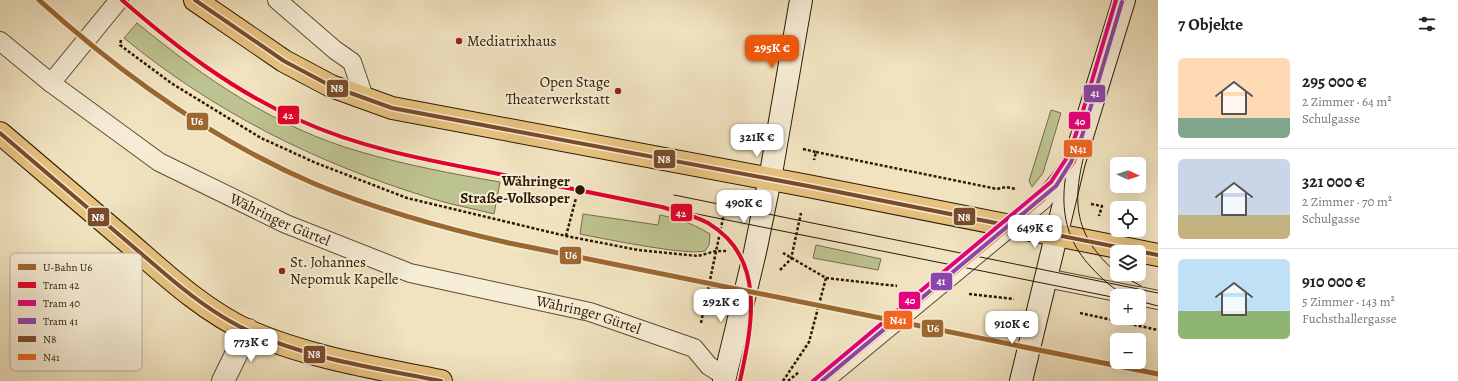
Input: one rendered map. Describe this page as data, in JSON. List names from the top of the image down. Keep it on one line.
{"streets":{"lane":["Währinger Gürtel"]},"places":["Mediatrixhaus","Open Stage Theaterwerkstatt","Währinger Straße-Volksoper","St. Johannes Nepomuk Kapelle"],"lines":["metro line U6","tram line 42","tram line 40","transit line N8","transit line N41","tram line 41"],"legend":["U-Bahn U6","Tram 42","Tram 40","Tram 41","N8","N41"],"north":"right","page":{"heading":"7 Objekte","price":["295K €","321K €","490K €","649K €","292K €","910K €","773K €"],"list":[{"name":"295 000 €","note":"2 Zimmer · 64 m² · Schulgasse"},{"name":"321 000 €","note":"2 Zimmer · 70 m² · Schulgasse"},{"name":"910 000 €","note":"5 Zimmer · 143 m² · Fuchsthallergasse"}],"map_buttons":["+","−"]}}
